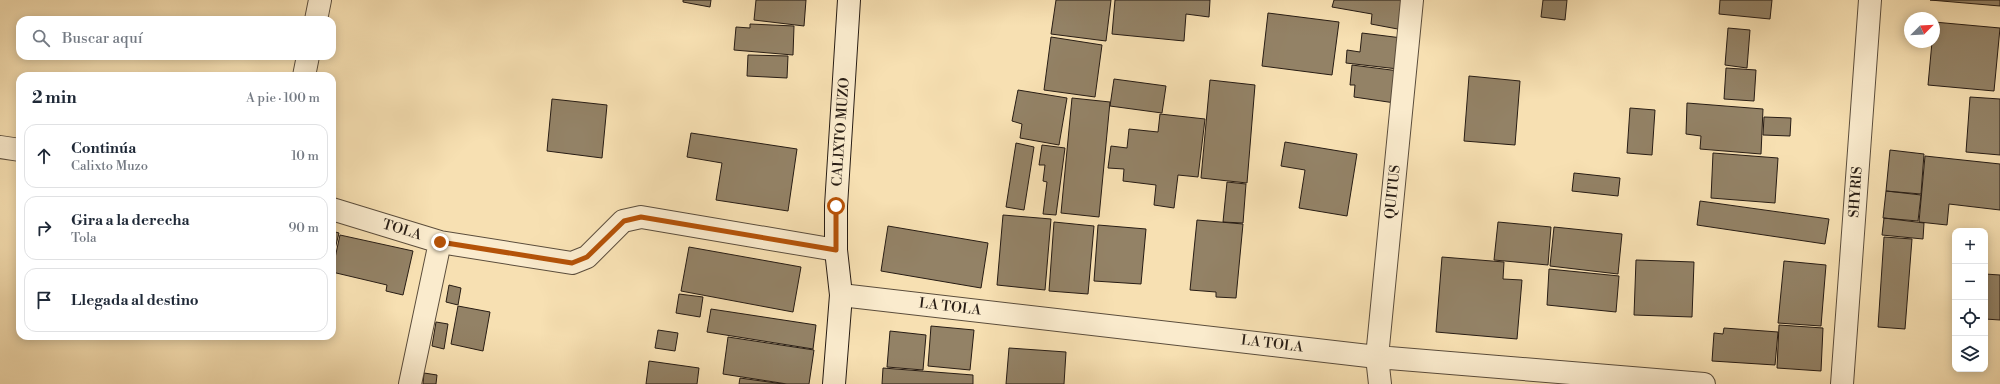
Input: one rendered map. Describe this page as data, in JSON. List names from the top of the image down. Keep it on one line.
{"streets":{"street":["CALIXTO MUZO","QUITUS","SHYRIS","TOLA","LA TOLA"]},"crossings":[["CALIXTO MUZO","TOLA"],["CALIXTO MUZO","LA TOLA"],["QUITUS","LA TOLA"]],"north":"top right","page":{"search":"Buscar aquí","heading":["2 min","A pie · 100 m"],"list":[["Continúa","Calixto Muzo","10 m"],["Gira a la derecha","Tola","90 m"],"Llegada al destino"],"map_buttons":["+","−"]}}
